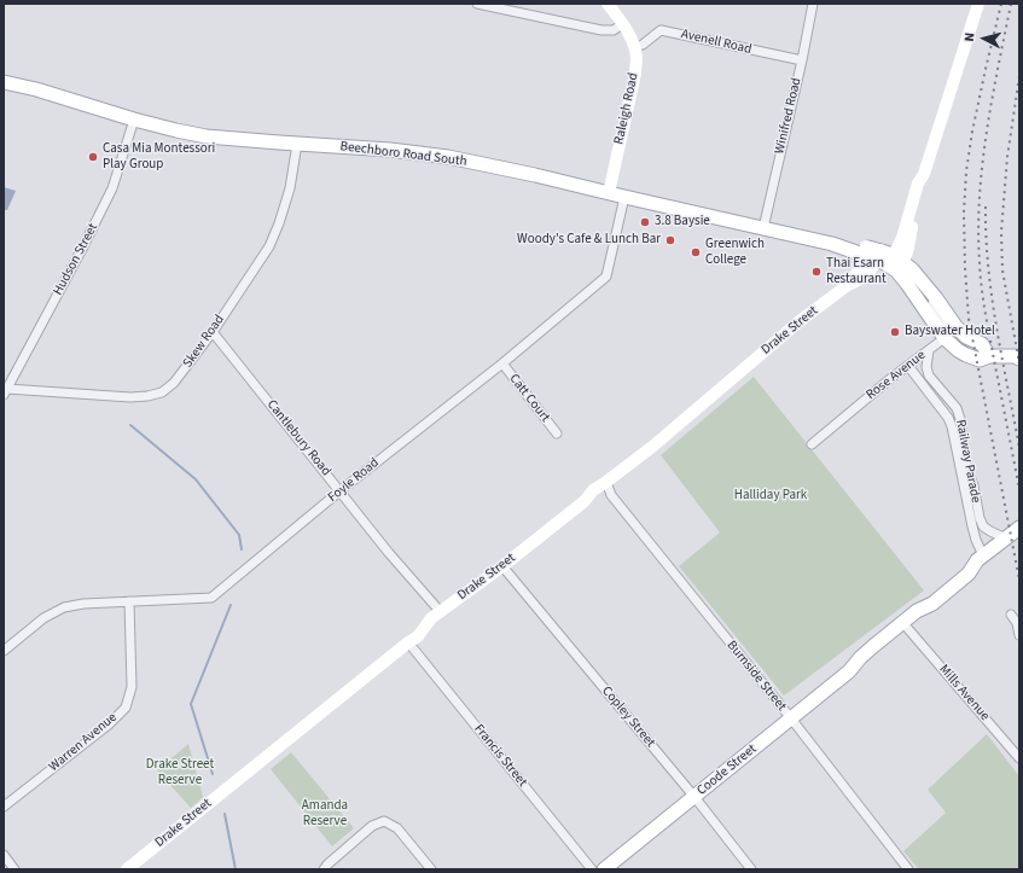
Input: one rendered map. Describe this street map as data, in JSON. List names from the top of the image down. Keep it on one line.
{"streets":{"main road":["Beechboro Road South","Coode Street"],"street":["Avenell Road","Raleigh Road","Winifred Road","Hudson Street","Drake Street","Skew Road","Rose Avenue","Catt Court","Cantlebury Road","Railway Parade","Foyle Road","Burnside Street","Mills Avenue","Copley Street","Warren Avenue","Francis Street"]},"crossings":[["Avenell Road","Raleigh Road"],["Avenell Road","Winifred Road"],["Raleigh Road","Beechboro Road South"],["Winifred Road","Beechboro Road South"],["Beechboro Road South","Hudson Street"],["Beechboro Road South","Drake Street"],["Beechboro Road South","Skew Road"],["Beechboro Road South","Foyle Road"],["Hudson Street","Skew Road"],["Drake Street","Cantlebury Road"],["Drake Street","Burnside Street"],["Drake Street","Copley Street"],["Drake Street","Francis Street"],["Skew Road","Cantlebury Road"],["Rose Avenue","Railway Parade"],["Catt Court","Foyle Road"],["Cantlebury Road","Foyle Road"],["Railway Parade","Coode Street"],["Foyle Road","Warren Avenue"],["Burnside Street","Coode Street"],["Mills Avenue","Coode Street"],["Copley Street","Coode Street"]],"parks":["Halliday Park","Drake Street Reserve","Amanda Reserve"],"places":["Casa Mia Montessori Play Group","3.8 Baysie","Woody's Cafe & Lunch Bar","Greenwich College","Thai Esarn Restaurant","Bayswater Hotel"],"north":"left"}
